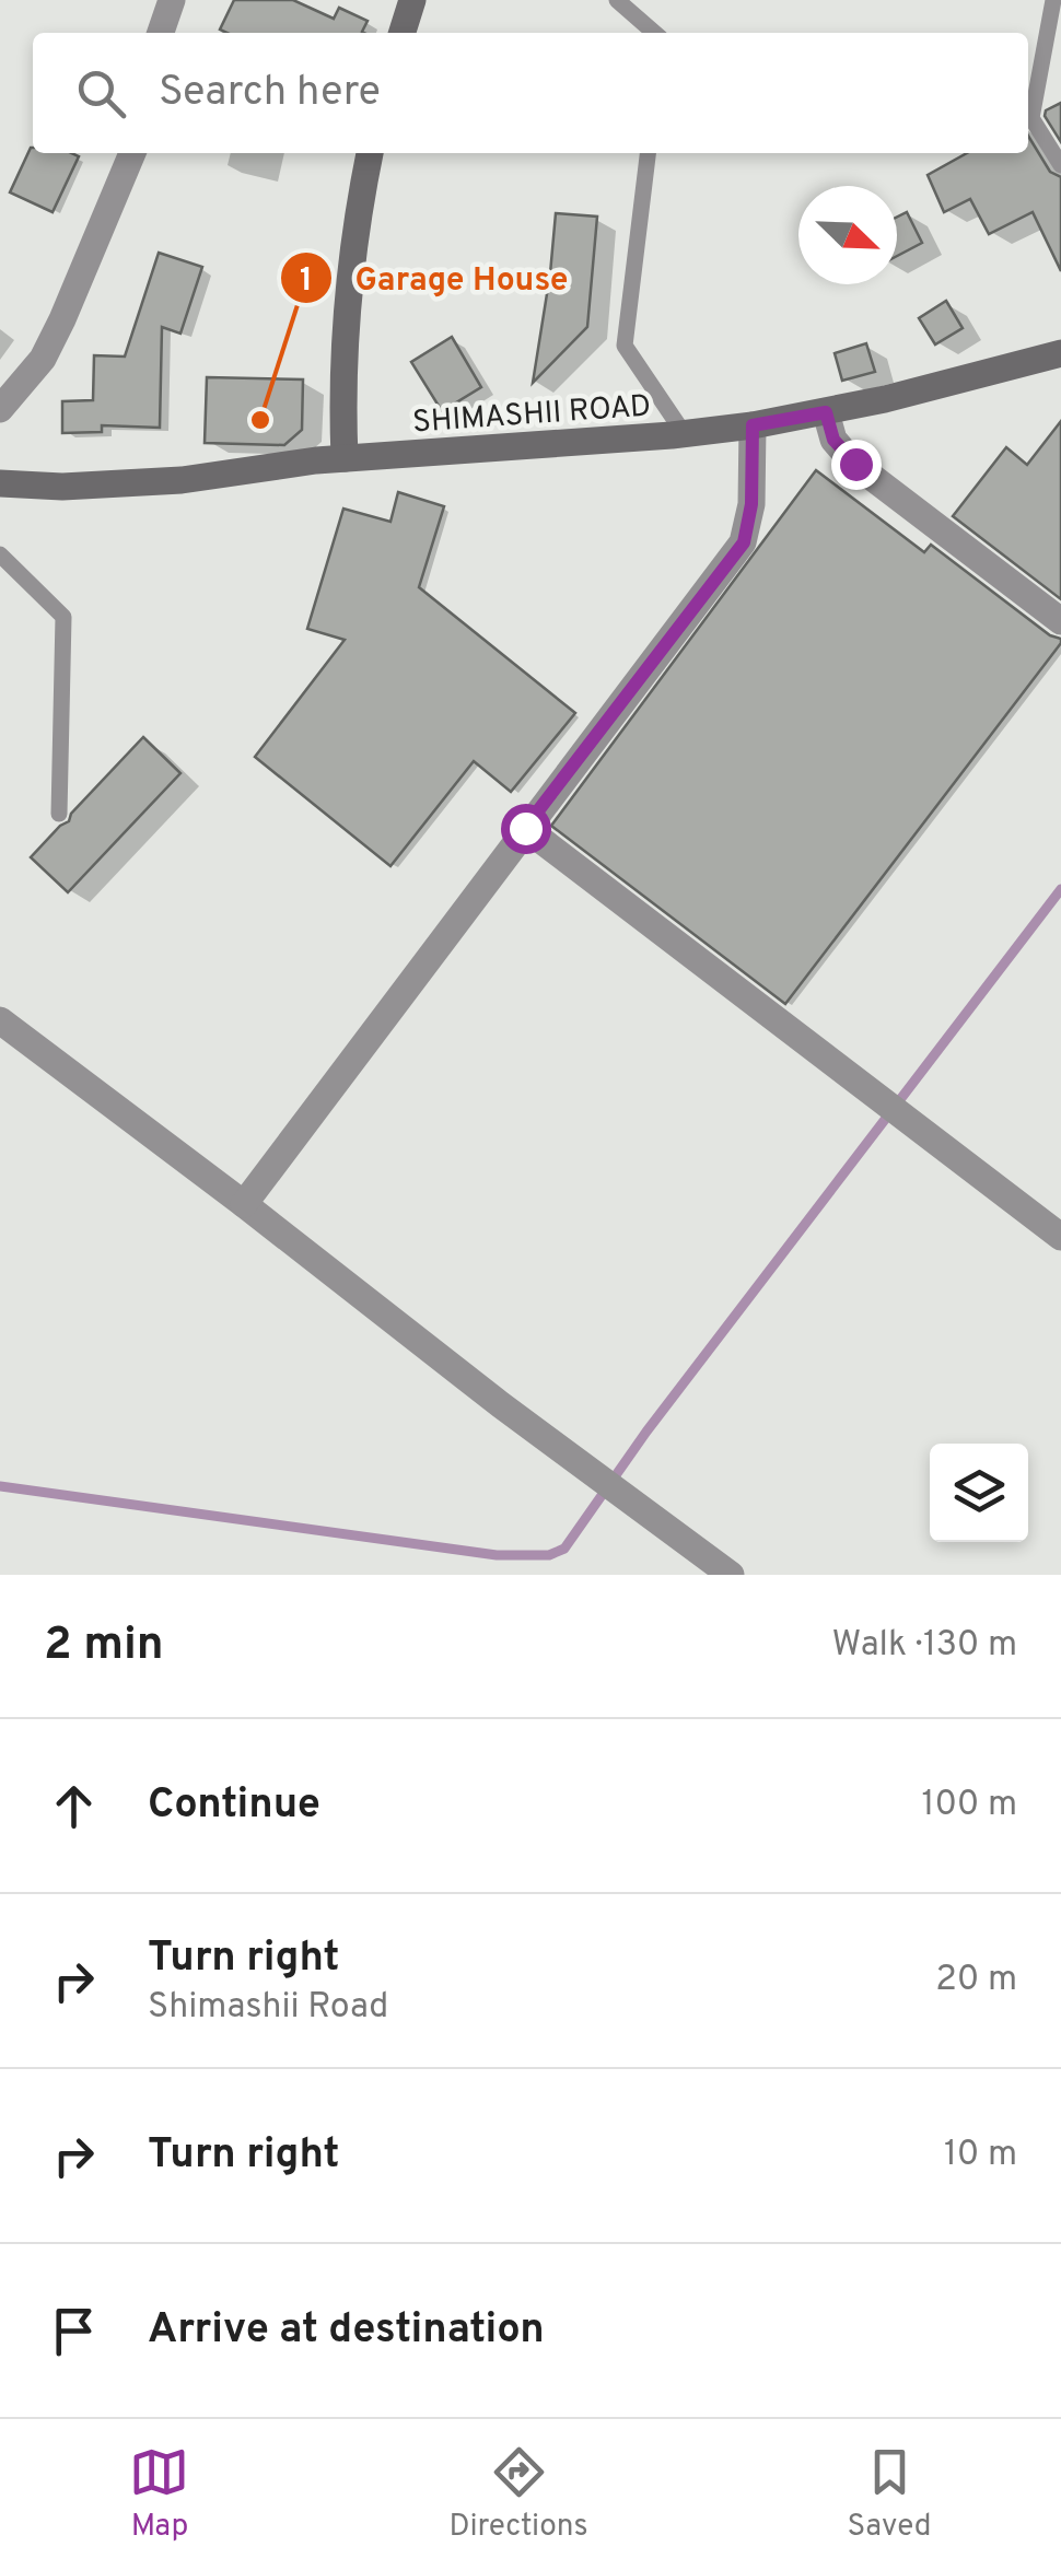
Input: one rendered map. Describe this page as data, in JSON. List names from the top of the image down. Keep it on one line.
{"streets":{"street":["SHIMASHII ROAD"]},"places":["Garage House"],"north":"bottom right","page":{"search":"Search here","heading":["2 min","Walk · 130 m"],"list":[["Continue","100 m"],["Turn right","Shimashii Road","20 m"],["Turn right","10 m"],"Arrive at destination"],"nav":["Map","Directions","Saved"]}}
